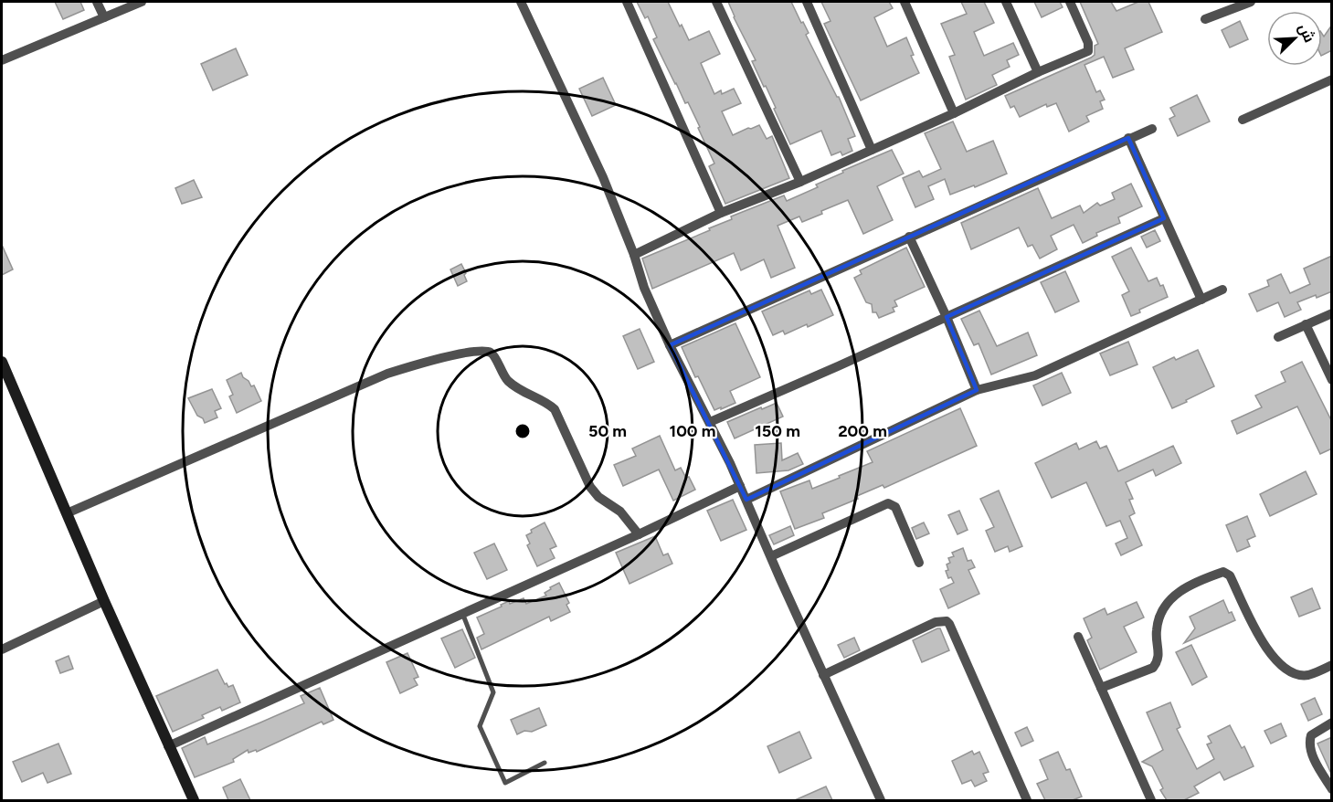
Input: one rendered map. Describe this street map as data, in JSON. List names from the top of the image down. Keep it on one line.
{"north":"top right","rings":["50 m","100 m","150 m","200 m"]}
